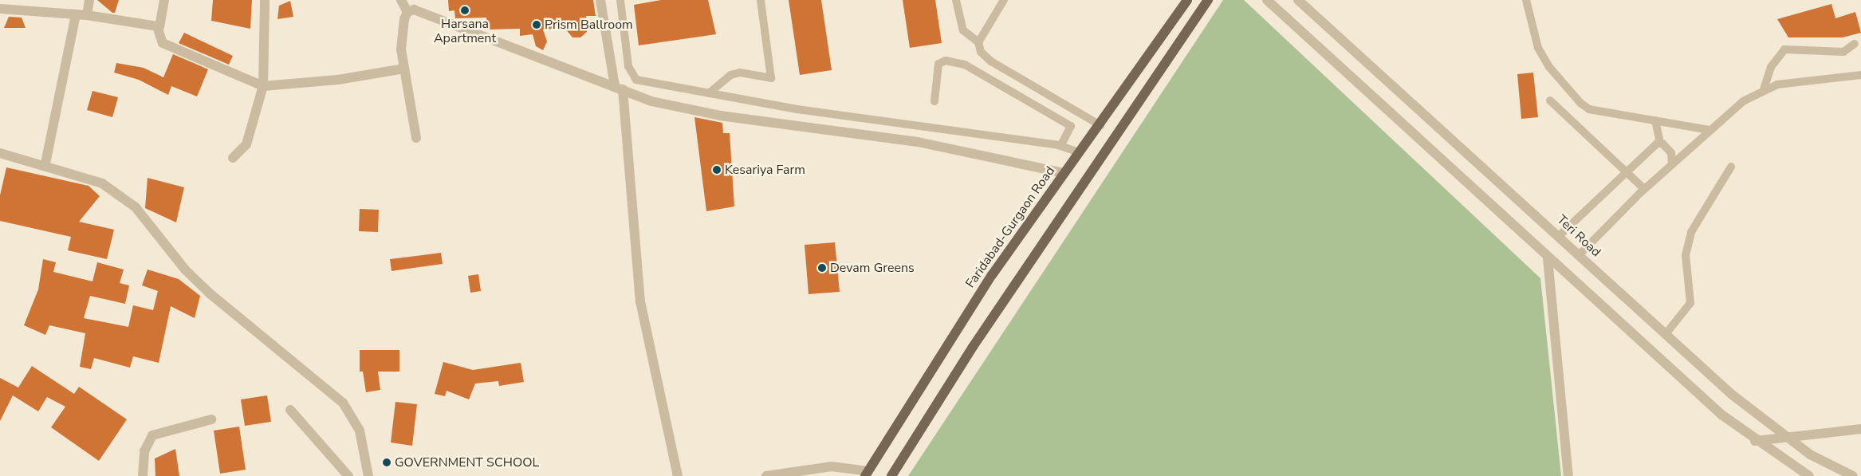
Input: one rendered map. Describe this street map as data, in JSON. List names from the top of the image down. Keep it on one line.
{"streets":{"main road":["Faridabad-Gurgaon Road"],"street":["Teri Road"]},"places":["Harsana Apartment","Prism Ballroom","Kesariya Farm","Devam Greens","GOVERNMENT SCHOOL"]}
